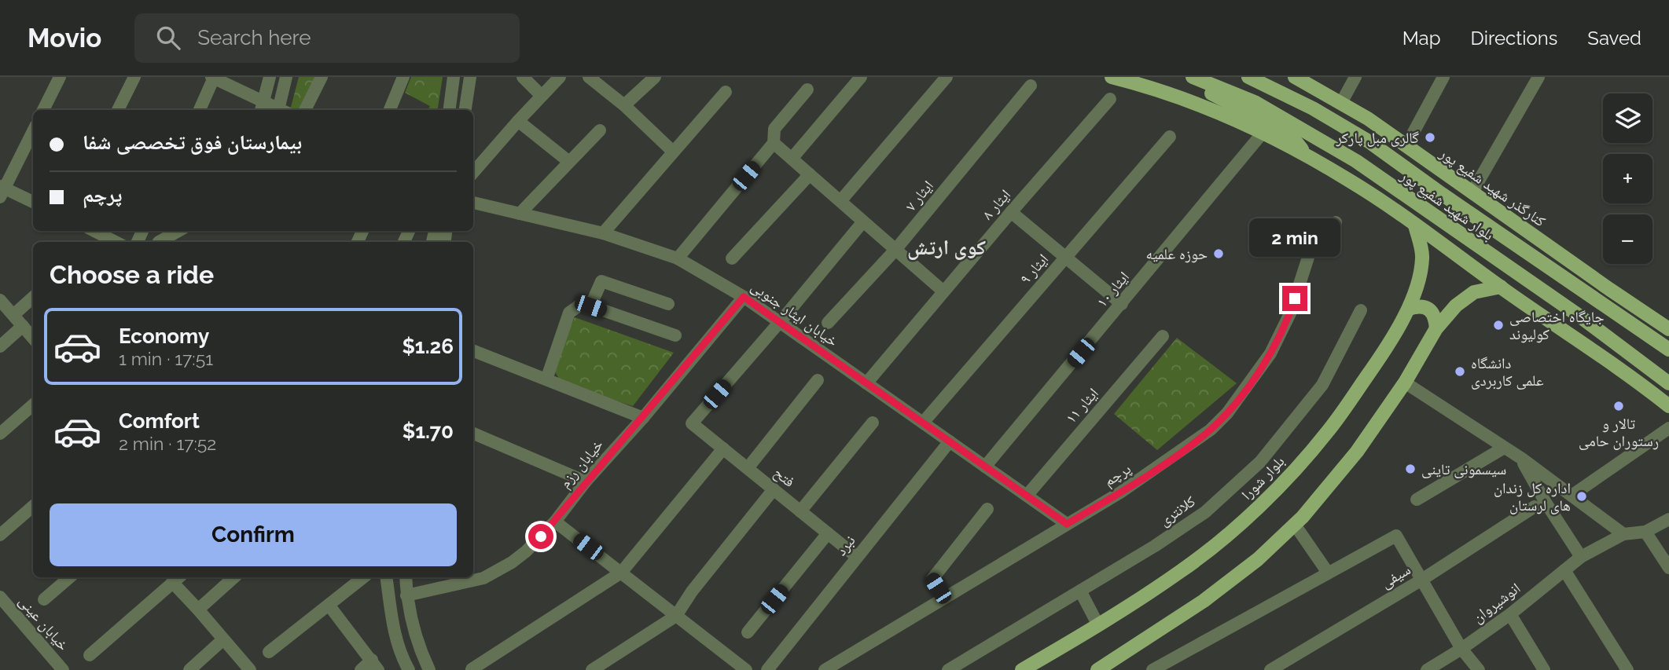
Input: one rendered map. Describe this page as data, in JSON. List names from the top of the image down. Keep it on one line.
{"streets":{"main road":["کنارگذر شهید شفیع پور","بلوار شهید شفیع پور","بلوار شورا"],"street":["ایثار ۷","ایثار ۸","ایثار ۹","ایثار ۱۰","خیابان ایثار جنوبی","ایثار ۱۱","خیابان رزم","پرچم","فتح","کلانتری","نبرد","سیفی","انوشیروان","خیابان عینی"]},"crossings":[["ایثار ۸","خیابان ایثار جنوبی"],["ایثار ۹","خیابان ایثار جنوبی"],["ایثار ۱۰","خیابان ایثار جنوبی"],["خیابان ایثار جنوبی","ایثار ۱۱"],["خیابان ایثار جنوبی","خیابان رزم"],["خیابان ایثار جنوبی","پرچم"],["خیابان ایثار جنوبی","فتح"],["خیابان ایثار جنوبی","نبرد"],["فتح","نبرد"]],"districts":["کوی ارتش"],"places":["گالری مبل پارکر","حوزه علمیه","جایگاه اختصاصی کولیوند","دانشگاه علمی کاربردی","تالار و رستوران حامی","سیسمونی تاینی","اداره کل زندان های لرستان"],"page":{"header":"Movio","search":"Search here","nav":["Map","Directions","Saved"],"map_buttons":["+","−"],"banner":["بیمارستان فوق تخصصی شفا","پرچم"],"bubble":"2 min","heading":"Choose a ride","list":[{"name":"Economy","note":"1 min · 17:51","value":"$1.26"},{"name":"Comfort","note":"2 min · 17:52","value":"$1.70"}],"buttons":"Confirm"}}
